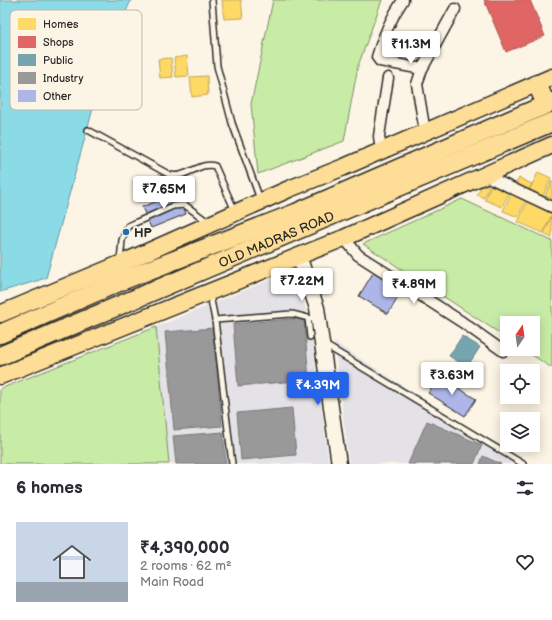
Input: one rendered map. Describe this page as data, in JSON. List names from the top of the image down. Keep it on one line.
{"streets":{"highway":["OLD MADRAS ROAD"]},"places":["HP"],"legend":["Homes","Shops","Public","Industry","Other"],"north":"top","page":{"price":["₹11.3M","₹7.65M","₹7.22M","₹4.89M","₹3.63M","₹4.39M"],"heading":"6 homes","list":[{"name":"₹4,390,000","note":"2 rooms · 62 m² · Main Road"}]}}
